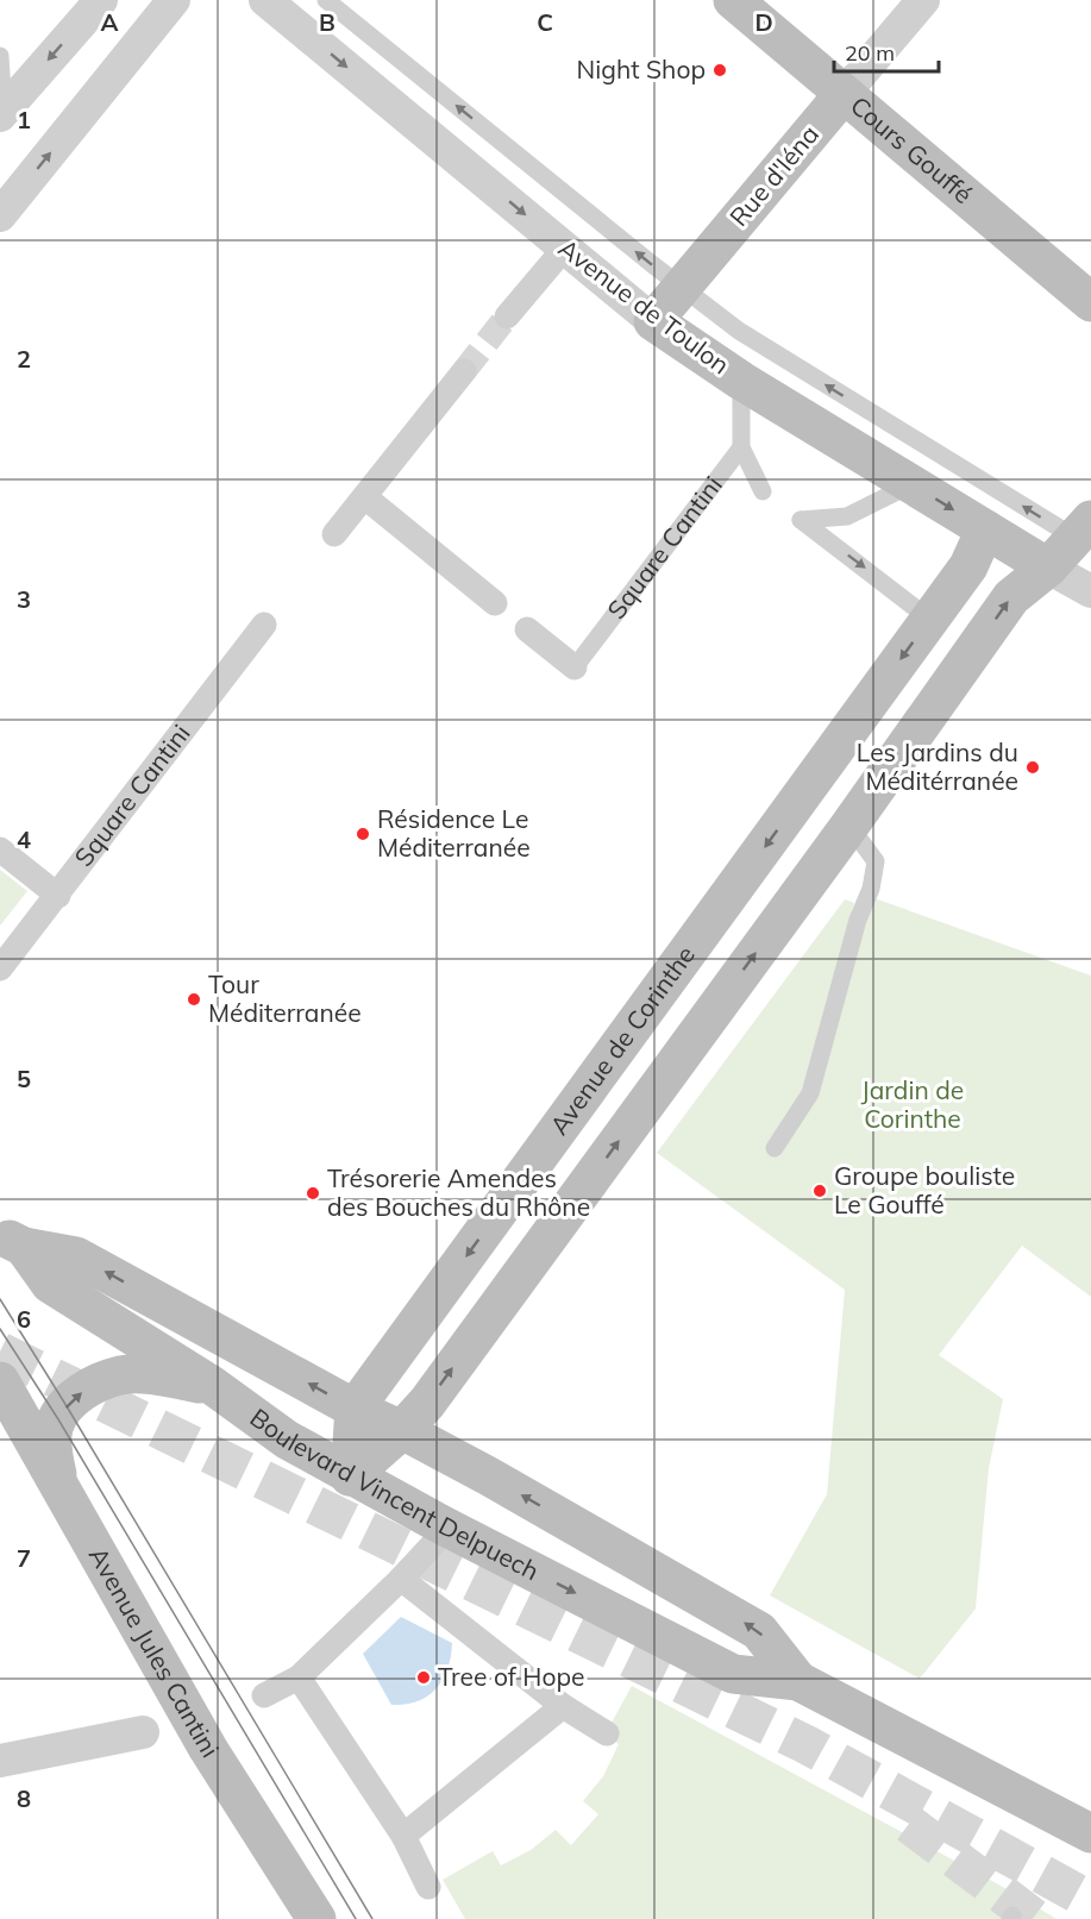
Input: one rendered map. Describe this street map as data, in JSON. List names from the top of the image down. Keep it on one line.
{"streets":{"main road":["Cours Gouffé","Rue d'Iéna","Avenue de Toulon","Avenue de Corinthe","Boulevard Vincent Delpuech","Avenue Jules Cantini"],"street":["Square Cantini"]},"crossings":[["Cours Gouffé","Rue d'Iéna"],["Rue d'Iéna","Avenue de Toulon"],["Avenue de Toulon","Avenue de Corinthe"],["Avenue de Corinthe","Boulevard Vincent Delpuech"]],"parks":["Jardin de Corinthe"],"places":["Night Shop","Les Jardins du Méditérranée","Résidence Le Méditerranée","Tour Méditerranée","Groupe bouliste Le Gouffé","Trésorerie Amendes des Bouches du Rhône","Tree of Hope"],"scale_bar":"20 m","grid":{"columns":["A","B","C","D"],"rows":["1","2","3","4","5","6","7","8"]}}
